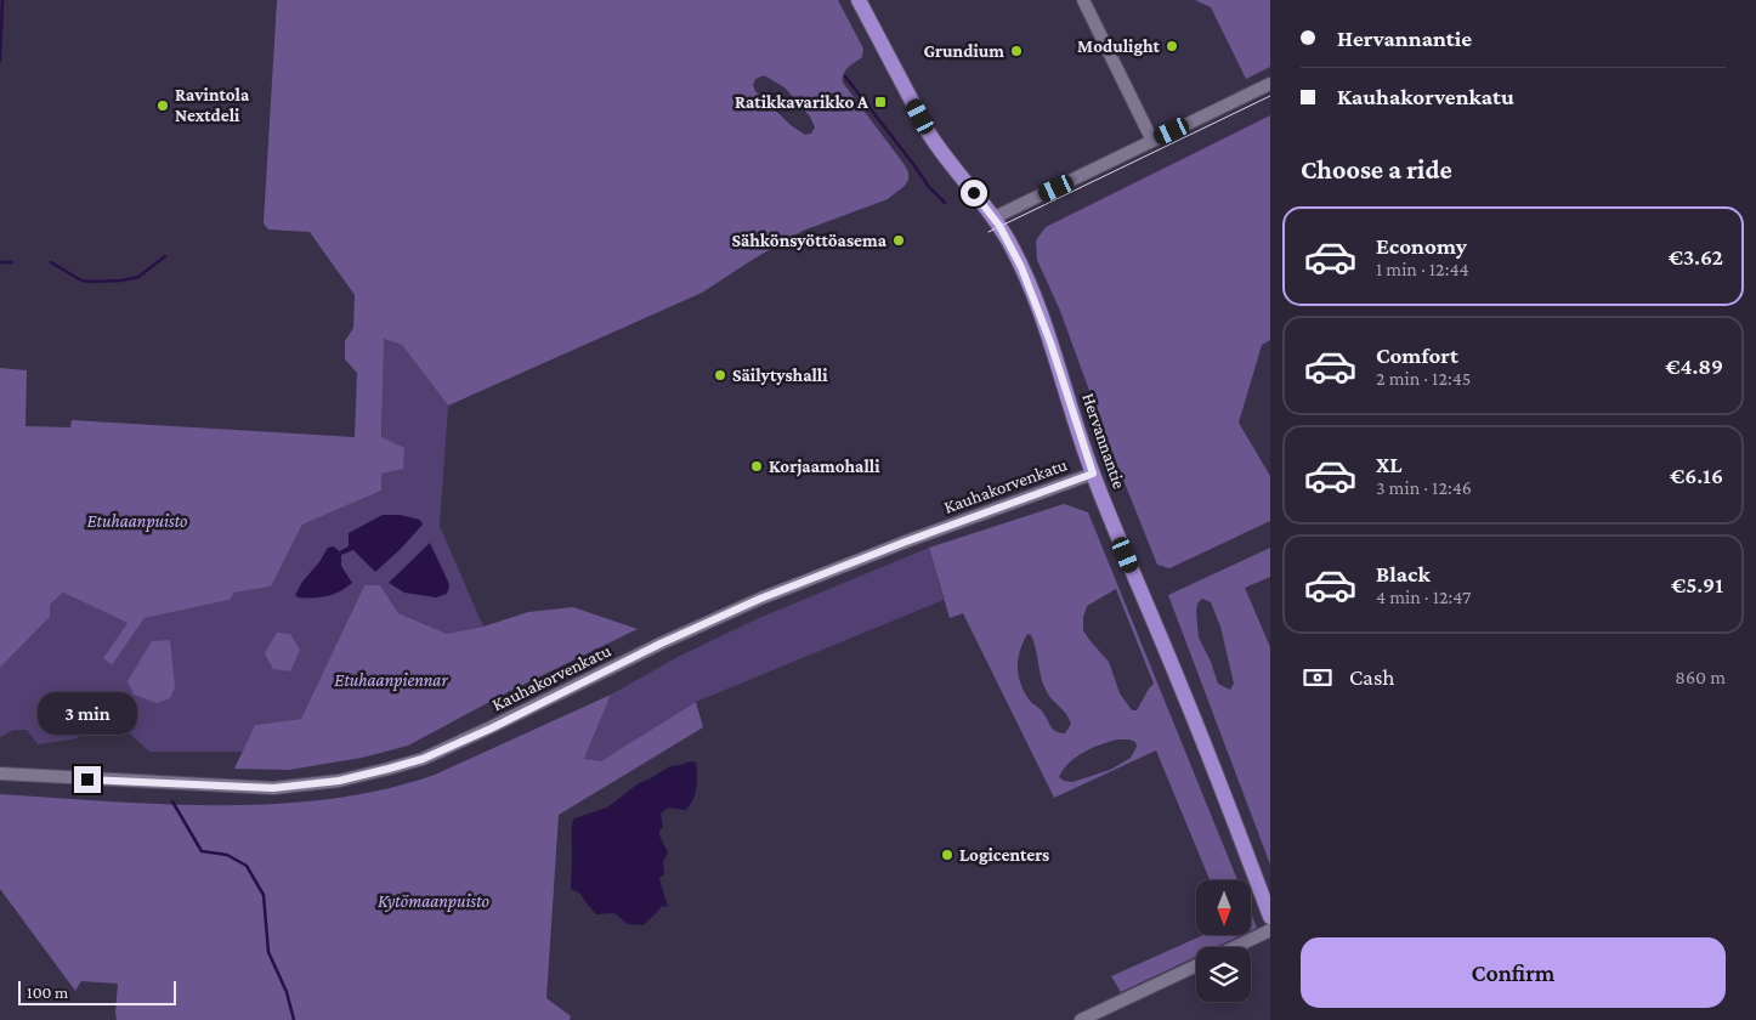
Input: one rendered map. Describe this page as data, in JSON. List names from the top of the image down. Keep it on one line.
{"streets":{"main road":["Hervannantie"],"street":["Kauhakorvenkatu"]},"crossings":[["Hervannantie","Kauhakorvenkatu"]],"parks":["Etuhaanpuisto","Etuhaanpiennar","Kytömaanpuisto"],"places":{"other":["Modulight","Grundium","Ravintola Nextdeli","Sähkönsyöttöasema","Säilytyshalli","Korjaamohalli","Logicenters"],"transit":["Ratikkavarikko A"]},"scale_bar":"100 m","north":"bottom","page":{"banner":["Hervannantie","Kauhakorvenkatu"],"heading":"Choose a ride","list":[{"name":"Economy","note":"1 min · 12:44","value":"€3.62"},{"name":"Comfort","note":"2 min · 12:45","value":"€4.89"},{"name":"XL","note":"3 min · 12:46","value":"€6.16"},{"name":"Black","note":"4 min · 12:47","value":"€5.91"}],"pay":["Cash","860 m"],"bubble":"3 min","buttons":"Confirm","scale":"100 m"}}
